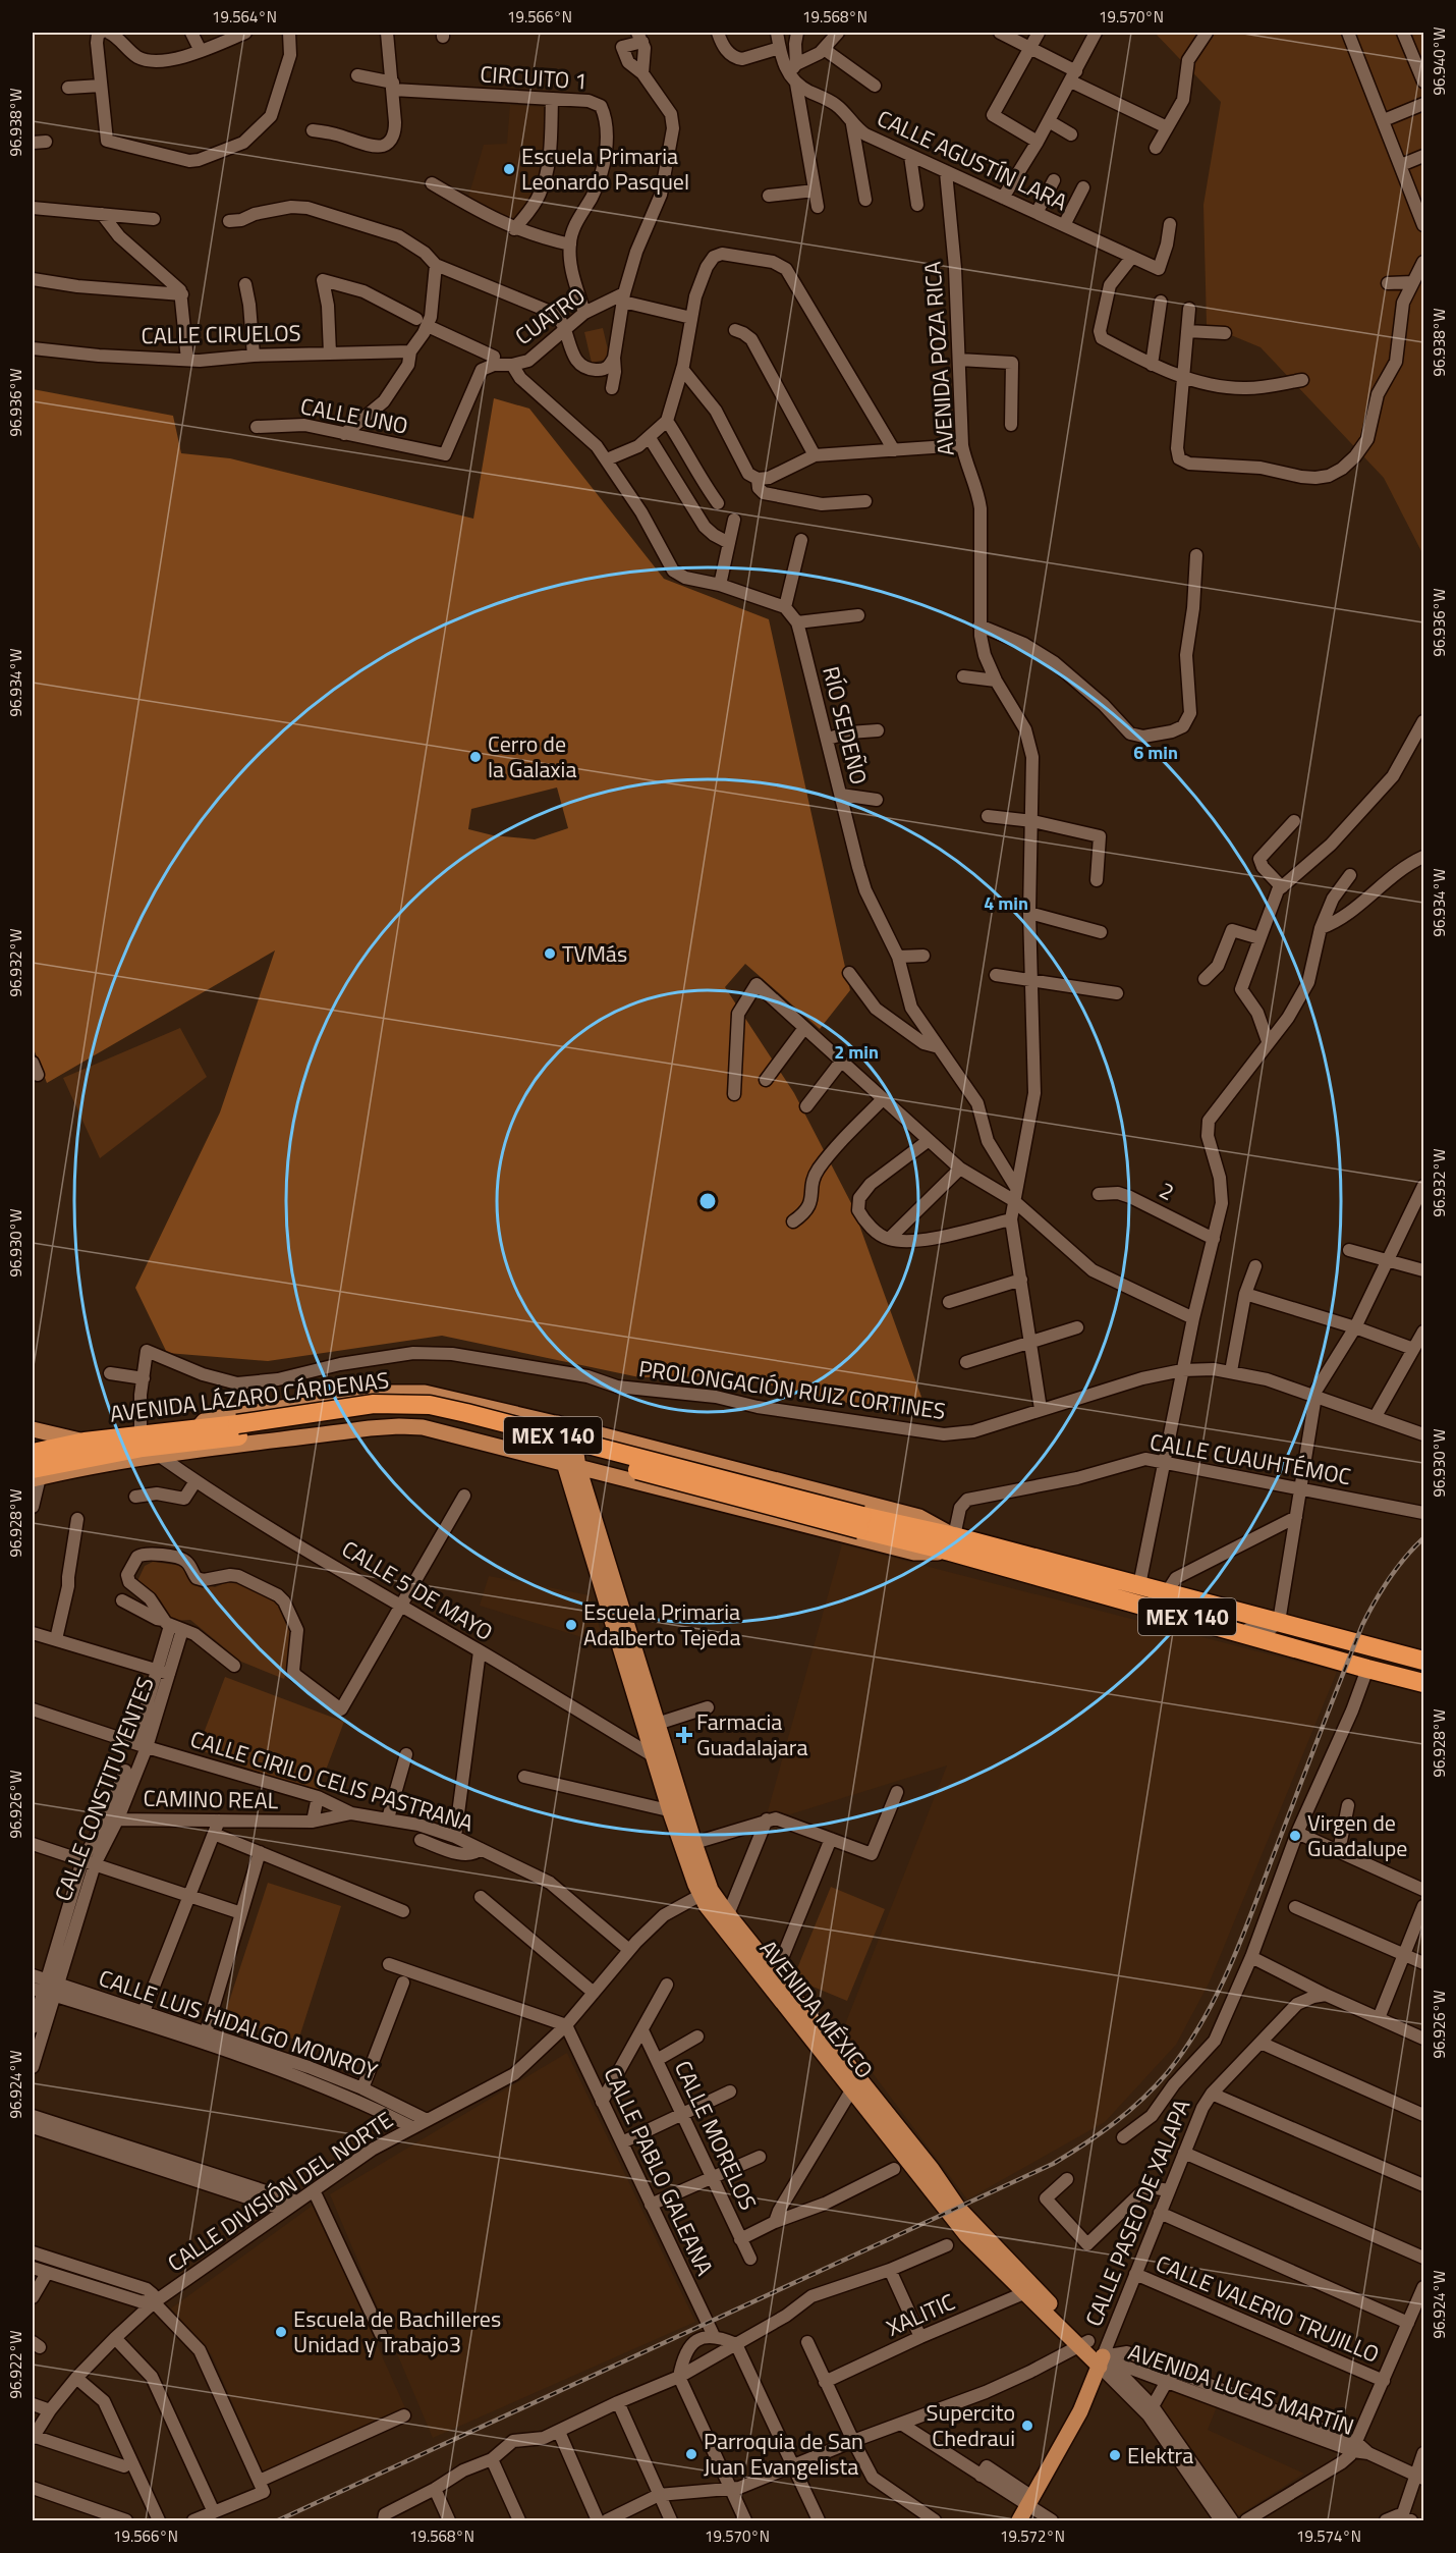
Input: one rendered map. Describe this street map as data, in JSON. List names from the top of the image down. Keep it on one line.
{"streets":{"highway":["AVENIDA LÁZARO CÁRDENAS","MEX 140"],"main road":["AVENIDA MÉXICO"],"street":["CIRCUITO 1","CALLE AGUSTÍN LARA","CUATRO","CALLE CIRUELOS","AVENIDA POZA RICA","CALLE UNO","RÍO SEDEÑO","2","PROLONGACIÓN RUIZ CORTINES","CALLE CUAUHTÉMOC","CALLE 5 DE MAYO","CALLE CIRILO CELIS PASTRANA","CALLE CONSTITUYENTES","CAMINO REAL","CALLE LUIS HIDALGO MONROY","CALLE MORELOS","CALLE PABLO GALEANA","CALLE DIVISIÓN DEL NORTE","CALLE PASEO DE XALAPA","CALLE VALERIO TRUJILLO","XALITIC","AVENIDA LUCAS MARTÍN"]},"crossings":[["CIRCUITO 1","CUATRO"],["CALLE AGUSTÍN LARA","AVENIDA POZA RICA"],["CUATRO","CALLE UNO"],["AVENIDA POZA RICA","RÍO SEDEÑO"],["AVENIDA LÁZARO CÁRDENAS","MEX 140"],["AVENIDA LÁZARO CÁRDENAS","CALLE CUAUHTÉMOC"],["MEX 140","CALLE CUAUHTÉMOC"],["CALLE 5 DE MAYO","AVENIDA MÉXICO"],["CALLE CIRILO CELIS PASTRANA","CALLE CONSTITUYENTES"],["CALLE CIRILO CELIS PASTRANA","CAMINO REAL"],["CALLE CIRILO CELIS PASTRANA","CALLE DIVISIÓN DEL NORTE"],["CALLE CONSTITUYENTES","CAMINO REAL"],["CALLE CONSTITUYENTES","CALLE LUIS HIDALGO MONROY"],["AVENIDA MÉXICO","CALLE DIVISIÓN DEL NORTE"],["AVENIDA MÉXICO","CALLE PASEO DE XALAPA"],["AVENIDA MÉXICO","XALITIC"],["AVENIDA MÉXICO","AVENIDA LUCAS MARTÍN"],["CALLE LUIS HIDALGO MONROY","CALLE DIVISIÓN DEL NORTE"],["CALLE PABLO GALEANA","CALLE DIVISIÓN DEL NORTE"],["CALLE PASEO DE XALAPA","CALLE VALERIO TRUJILLO"],["CALLE PASEO DE XALAPA","AVENIDA LUCAS MARTÍN"]],"places":{"other":["Escuela Primaria Leonardo Pasquel","Cerro de la Galaxia","TVMás","Escuela Primaria Adalberto Tejeda","Virgen de Guadalupe","Escuela de Bachilleres Unidad y Trabajo3","Supercito Chedraui","Parroquia de San Juan Evangelista","Elektra"],"health":["Farmacia Guadalajara"]},"coordinates":["19.564°N","19.566°N","19.568°N","19.570°N","96.940°W","96.938°W","96.936°W","96.934°W","96.932°W","96.930°W","96.928°W","96.926°W","96.924°W","96.922°W","19.572°N","19.574°N"],"rings":["6 min","4 min","2 min"]}
